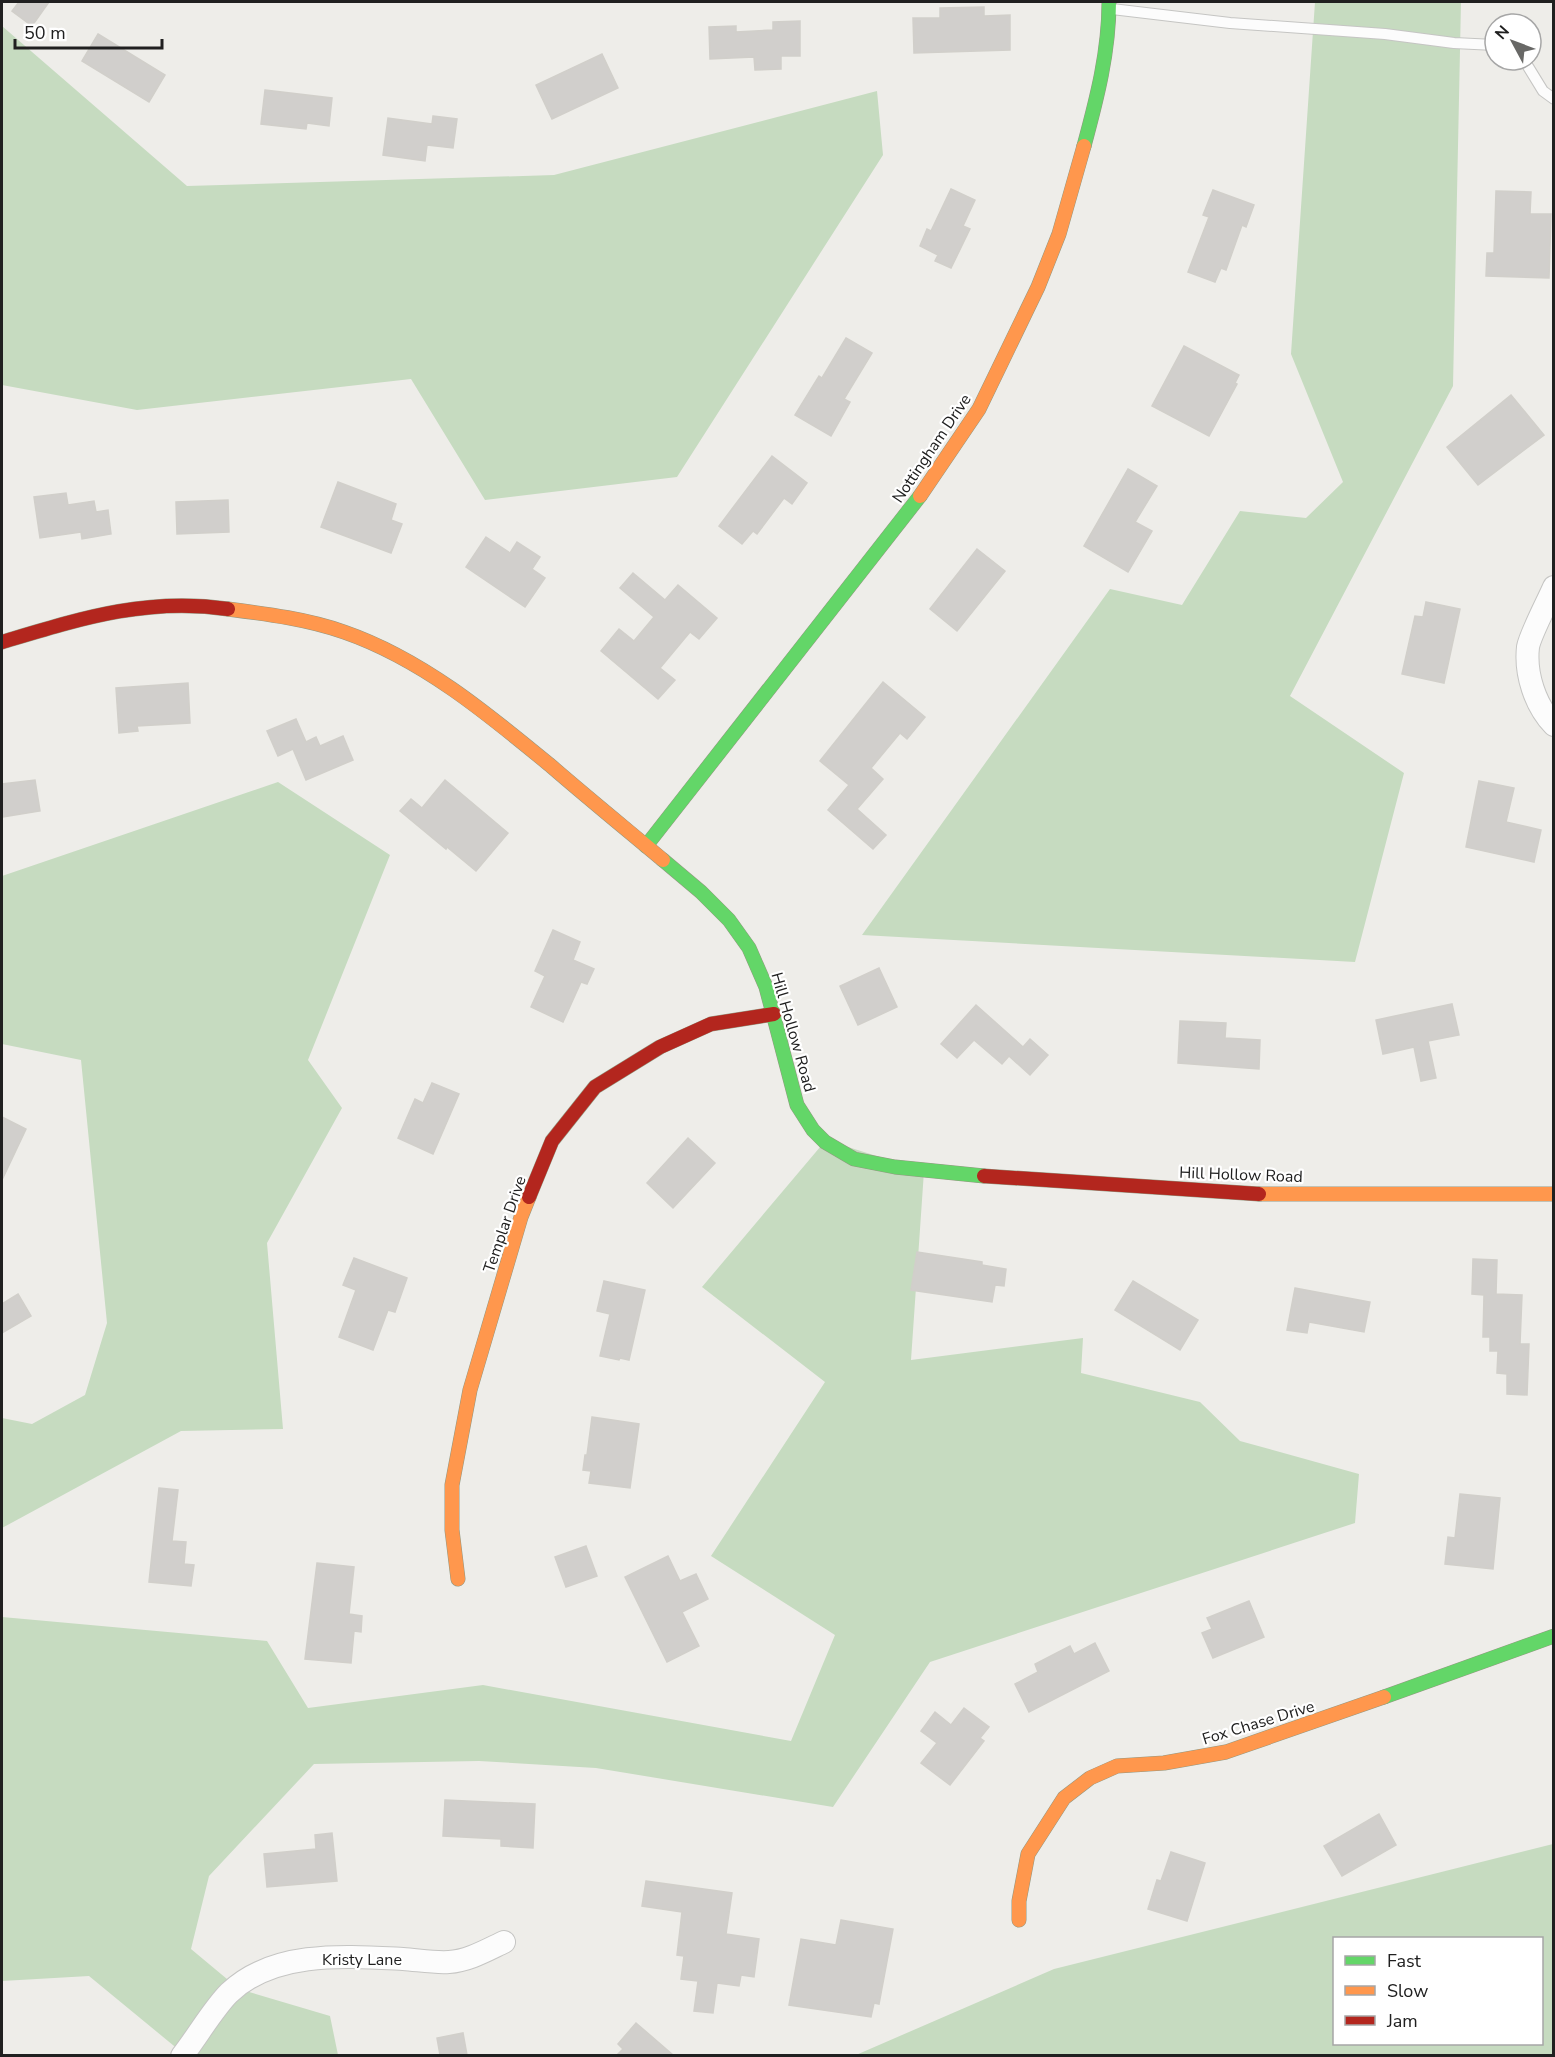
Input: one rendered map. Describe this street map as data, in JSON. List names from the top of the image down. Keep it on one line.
{"streets":{"street":["Nottingham Drive","Hill Hollow Road","Templar Drive","Fox Chase Drive","Kristy Lane"]},"crossings":[["Nottingham Drive","Hill Hollow Road"],["Hill Hollow Road","Templar Drive"]],"legend":["Fast","Slow","Jam"],"scale_bar":"50 m","north":"top left"}
